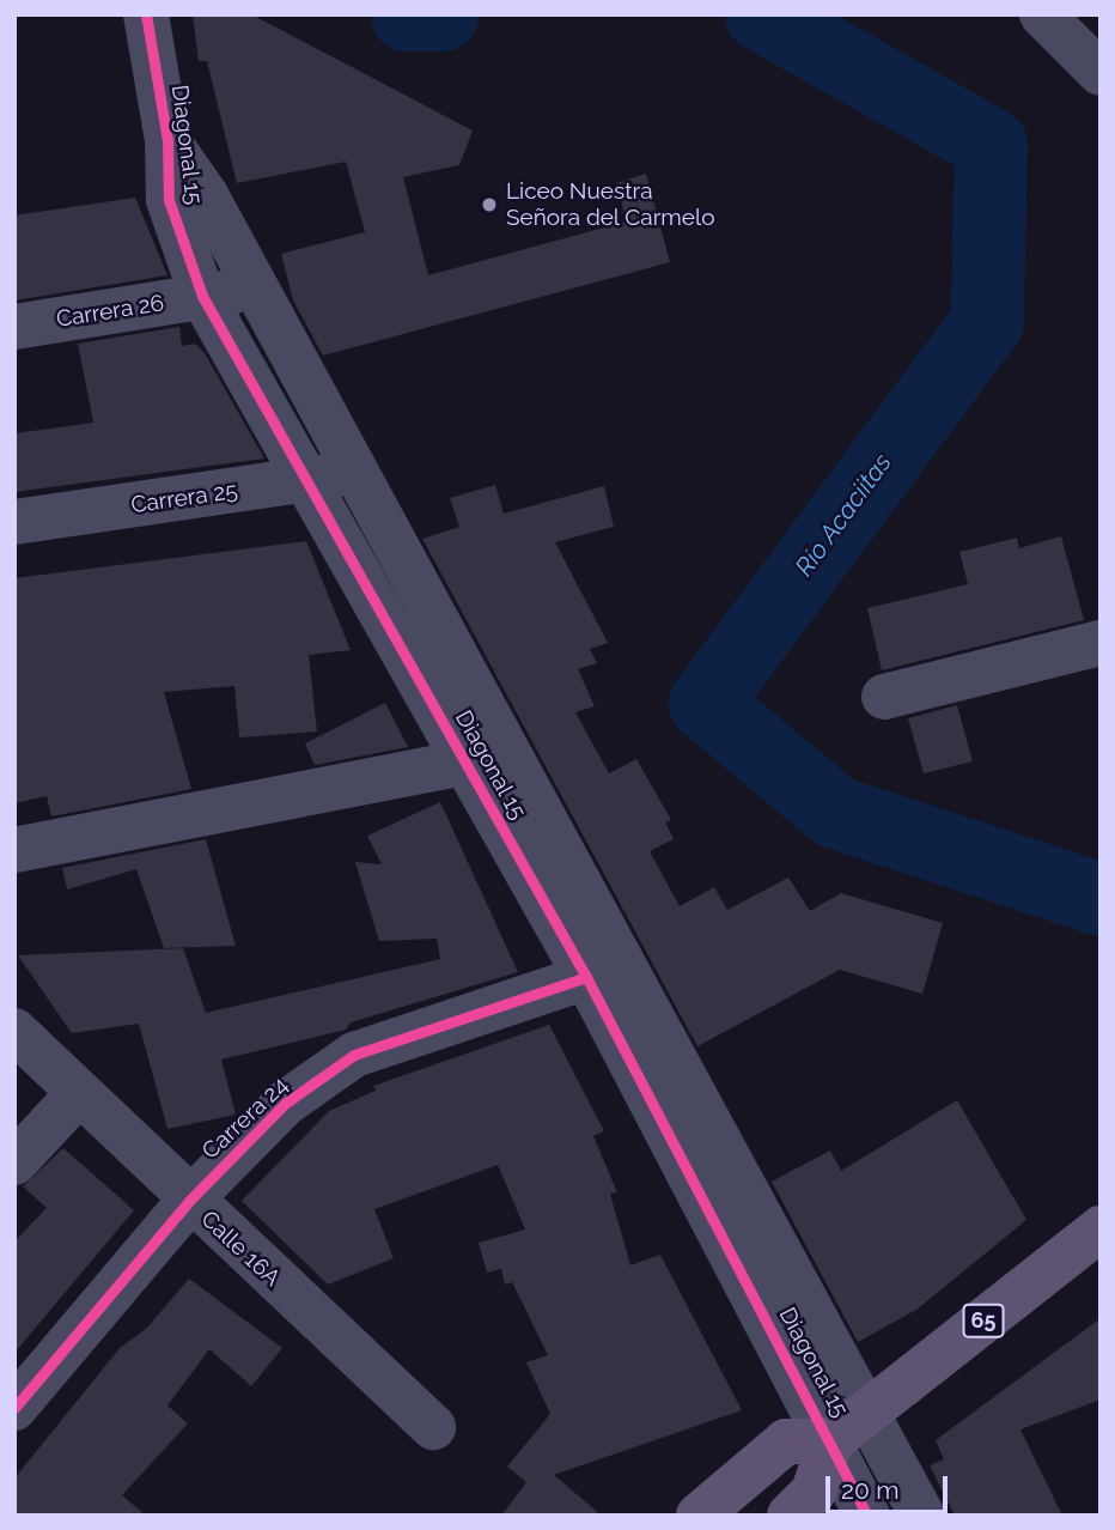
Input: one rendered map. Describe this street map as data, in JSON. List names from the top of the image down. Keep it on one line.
{"streets":{"main road":["65"],"street":["Diagonal 15","Carrera 26","Carrera 25","Carrera 24","Calle 16A"]},"crossings":[["Diagonal 15","Carrera 26"],["Diagonal 15","Carrera 25"],["Diagonal 15","Carrera 24"],["Diagonal 15","65"],["Carrera 24","Calle 16A"]],"water":["Río Acaciitas"],"places":["Liceo Nuestra Señora del Carmelo"],"scale_bar":"20 m"}
